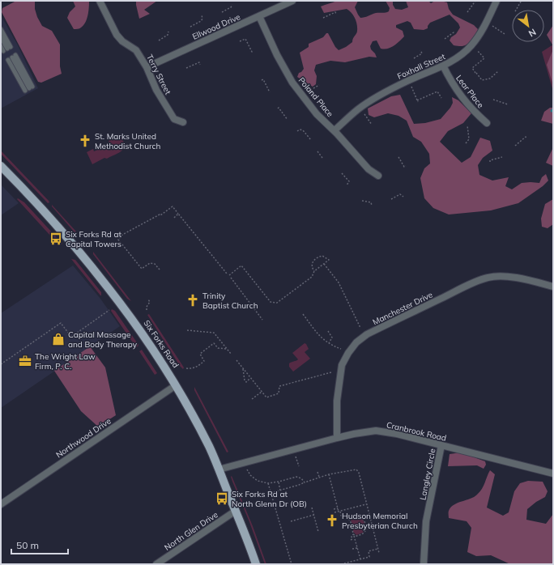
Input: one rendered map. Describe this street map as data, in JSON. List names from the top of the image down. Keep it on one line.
{"streets":{"main road":["Six Forks Road"],"street":["Ellwood Drive","Foxhall Street","Terry Street","Lear Place","Poland Place","Manchester Drive","Cranbrook Road","Northwood Drive","Langley Circle","North Glen Drive"]},"crossings":[["Ellwood Drive","Terry Street"],["Ellwood Drive","Poland Place"],["Foxhall Street","Lear Place"],["Foxhall Street","Poland Place"],["Manchester Drive","Cranbrook Road"],["Six Forks Road","Cranbrook Road"],["Six Forks Road","Northwood Drive"],["Six Forks Road","North Glen Drive"],["Cranbrook Road","Langley Circle"]],"places":{"church":["St. Marks United Methodist Church","Trinity Baptist Church","Hudson Memorial Presbyterian Church"],"bus stop":["Six Forks Rd at Capital Towers","Six Forks Rd at North Glenn Dr (OB)"],"shop":["Capital Massage and Body Therapy"],"office":["The Wright Law Firm, P. C."]},"scale_bar":"50 m","north":"bottom right"}
